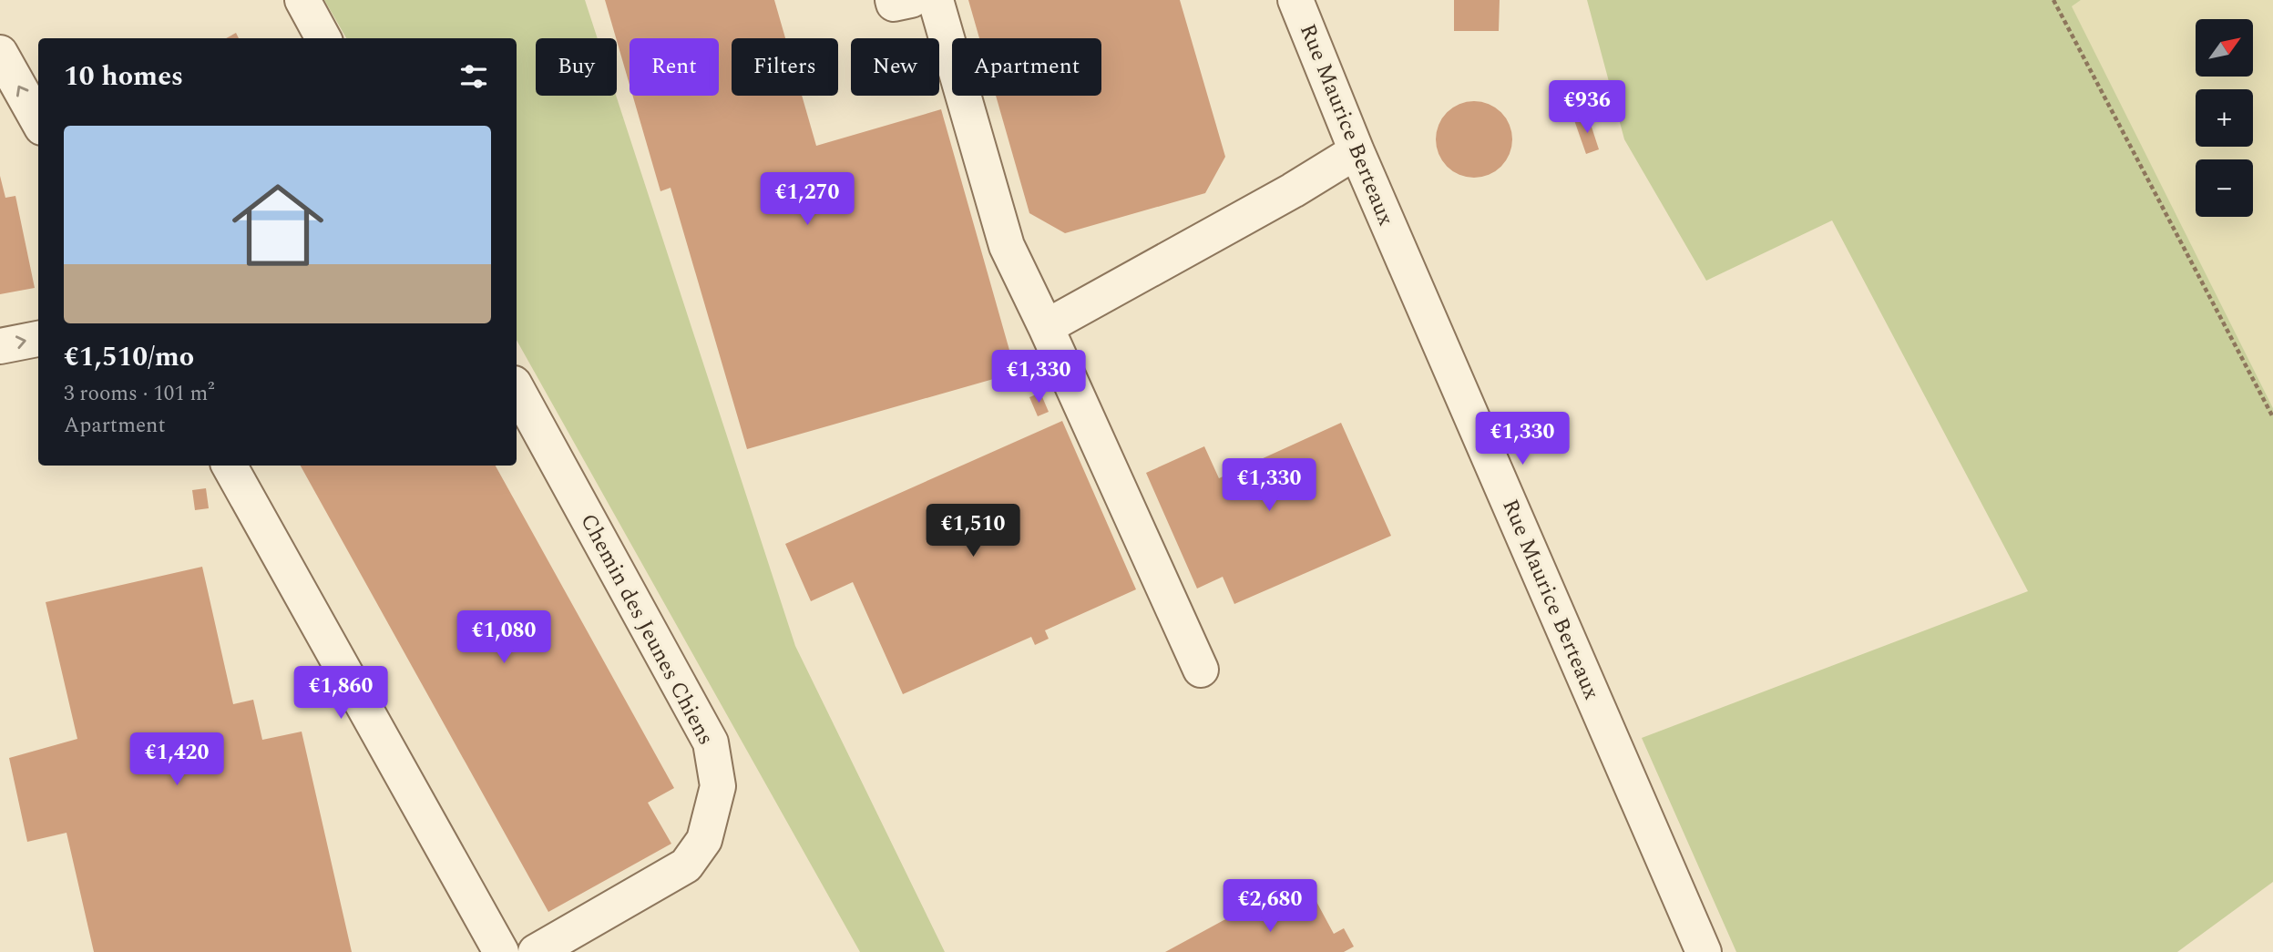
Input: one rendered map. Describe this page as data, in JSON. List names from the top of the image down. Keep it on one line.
{"streets":{"street":["Rue Maurice Berteaux","Chemin des Jeunes Chiens"]},"north":"top right","page":{"map_buttons":["+","−"],"chip":["Buy","Rent","Filters","New","Apartment"],"heading":"10 homes","price":["€936","€1,270","€1,330","€1,330","€1,330","€1,510","€1,080","€1,860","€1,420","€2,680"],"list":[{"name":"€1,510/mo","note":"3 rooms · 101 m² · Apartment"}]}}
